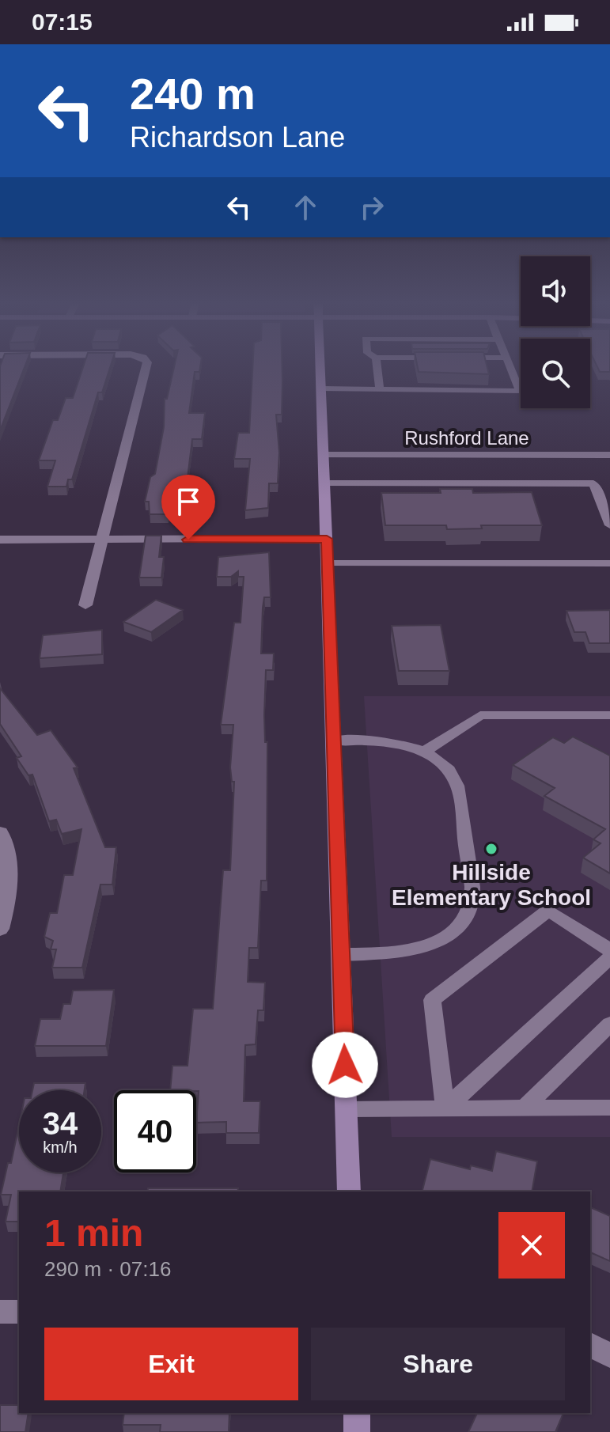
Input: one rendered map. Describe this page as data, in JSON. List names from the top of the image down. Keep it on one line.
{"streets":{"street":["Rushford Lane"]},"places":["Hillside Elementary School"],"page":{"status":"07:15","turn":["240 m","Richardson Lane"],"speed":"34 km/h","limit":"40","heading":["1 min","290 m · 07:16"],"buttons":["Exit","Share"]}}
